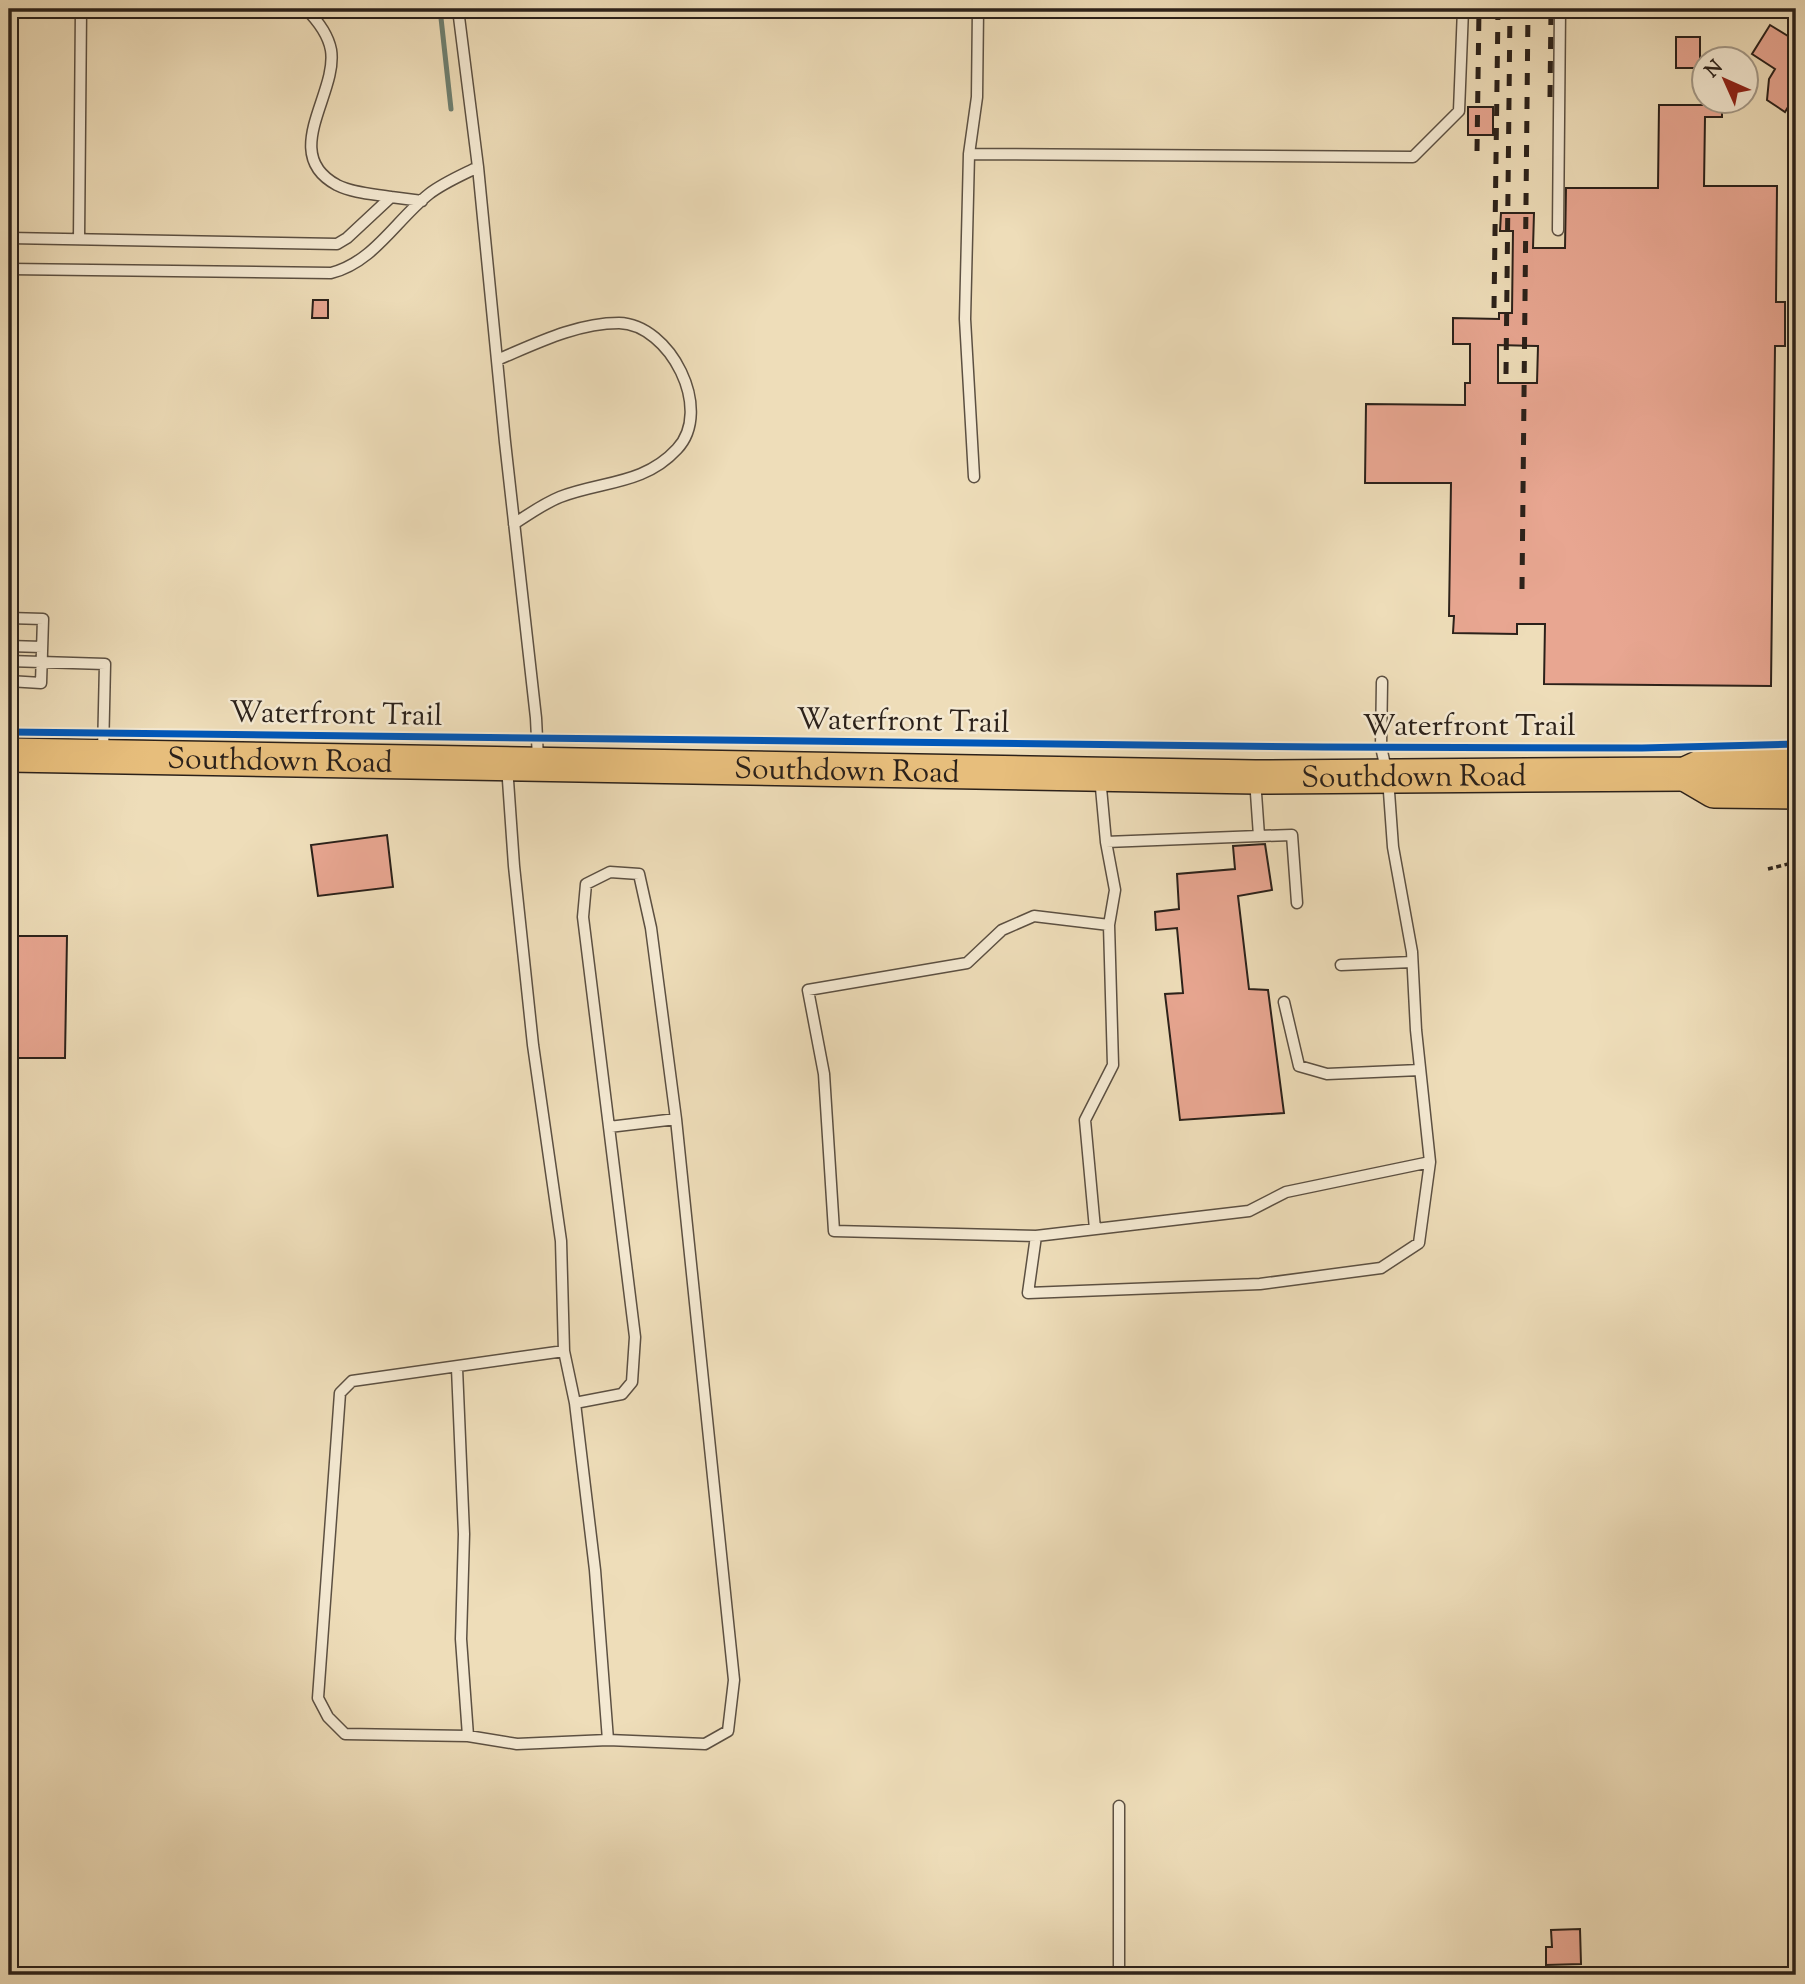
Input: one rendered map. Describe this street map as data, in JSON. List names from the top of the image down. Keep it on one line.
{"streets":{"main road":["Southdown Road"],"cycle path":["Waterfront Trail"]},"north":"top left"}
